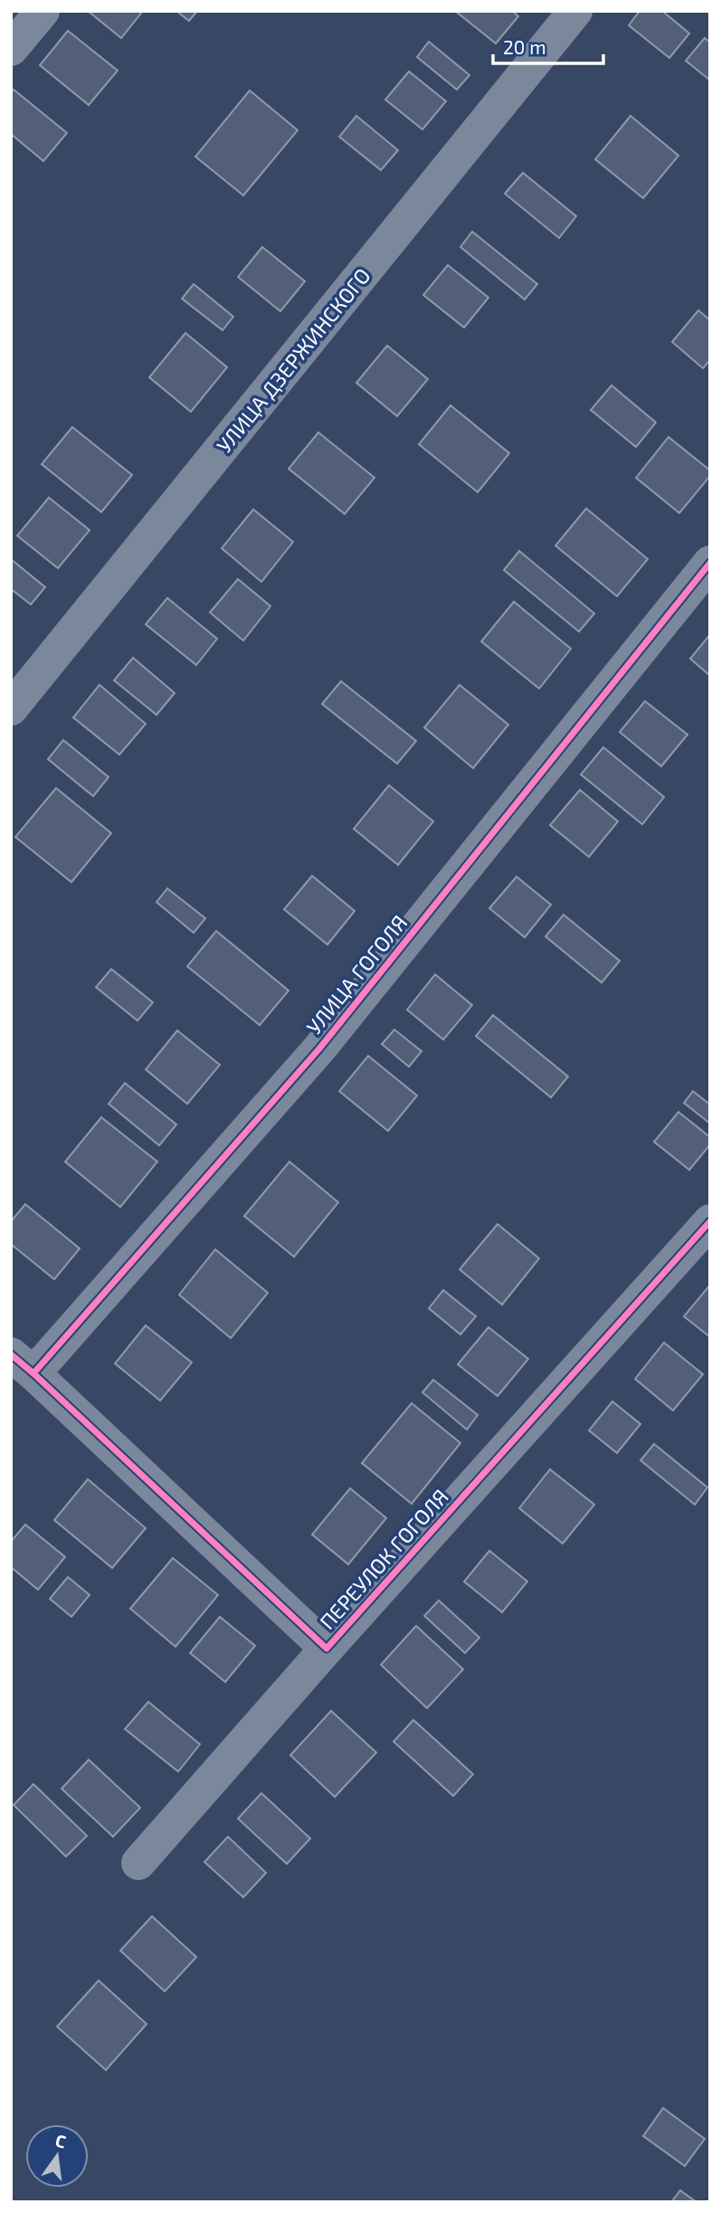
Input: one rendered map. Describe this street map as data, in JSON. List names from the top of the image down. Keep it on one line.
{"streets":{"street":["УЛИЦА ДЗЕРЖИНСКОГО","УЛИЦА ГОГОЛЯ","ПЕРЕУЛОК ГОГОЛЯ"]},"crossings":[["УЛИЦА ГОГОЛЯ","ПЕРЕУЛОК ГОГОЛЯ"]],"scale_bar":"20 m","north":"top"}
